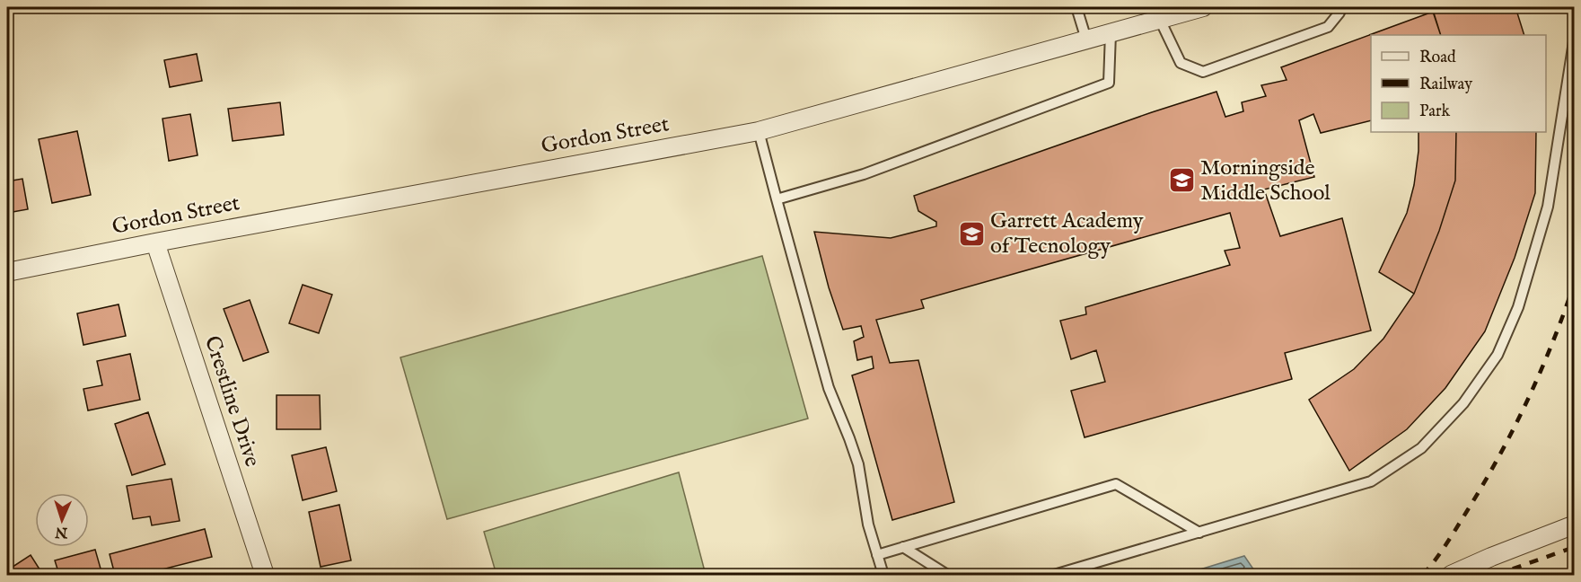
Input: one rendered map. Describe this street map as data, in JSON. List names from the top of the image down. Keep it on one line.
{"streets":{"street":["Gordon Street","Crestline Drive"]},"crossings":[["Gordon Street","Crestline Drive"]],"places":{"school or university":["Morningside Middle School","Garrett Academy of Tecnology"]},"legend":["Road","Railway","Park"],"north":"bottom"}
